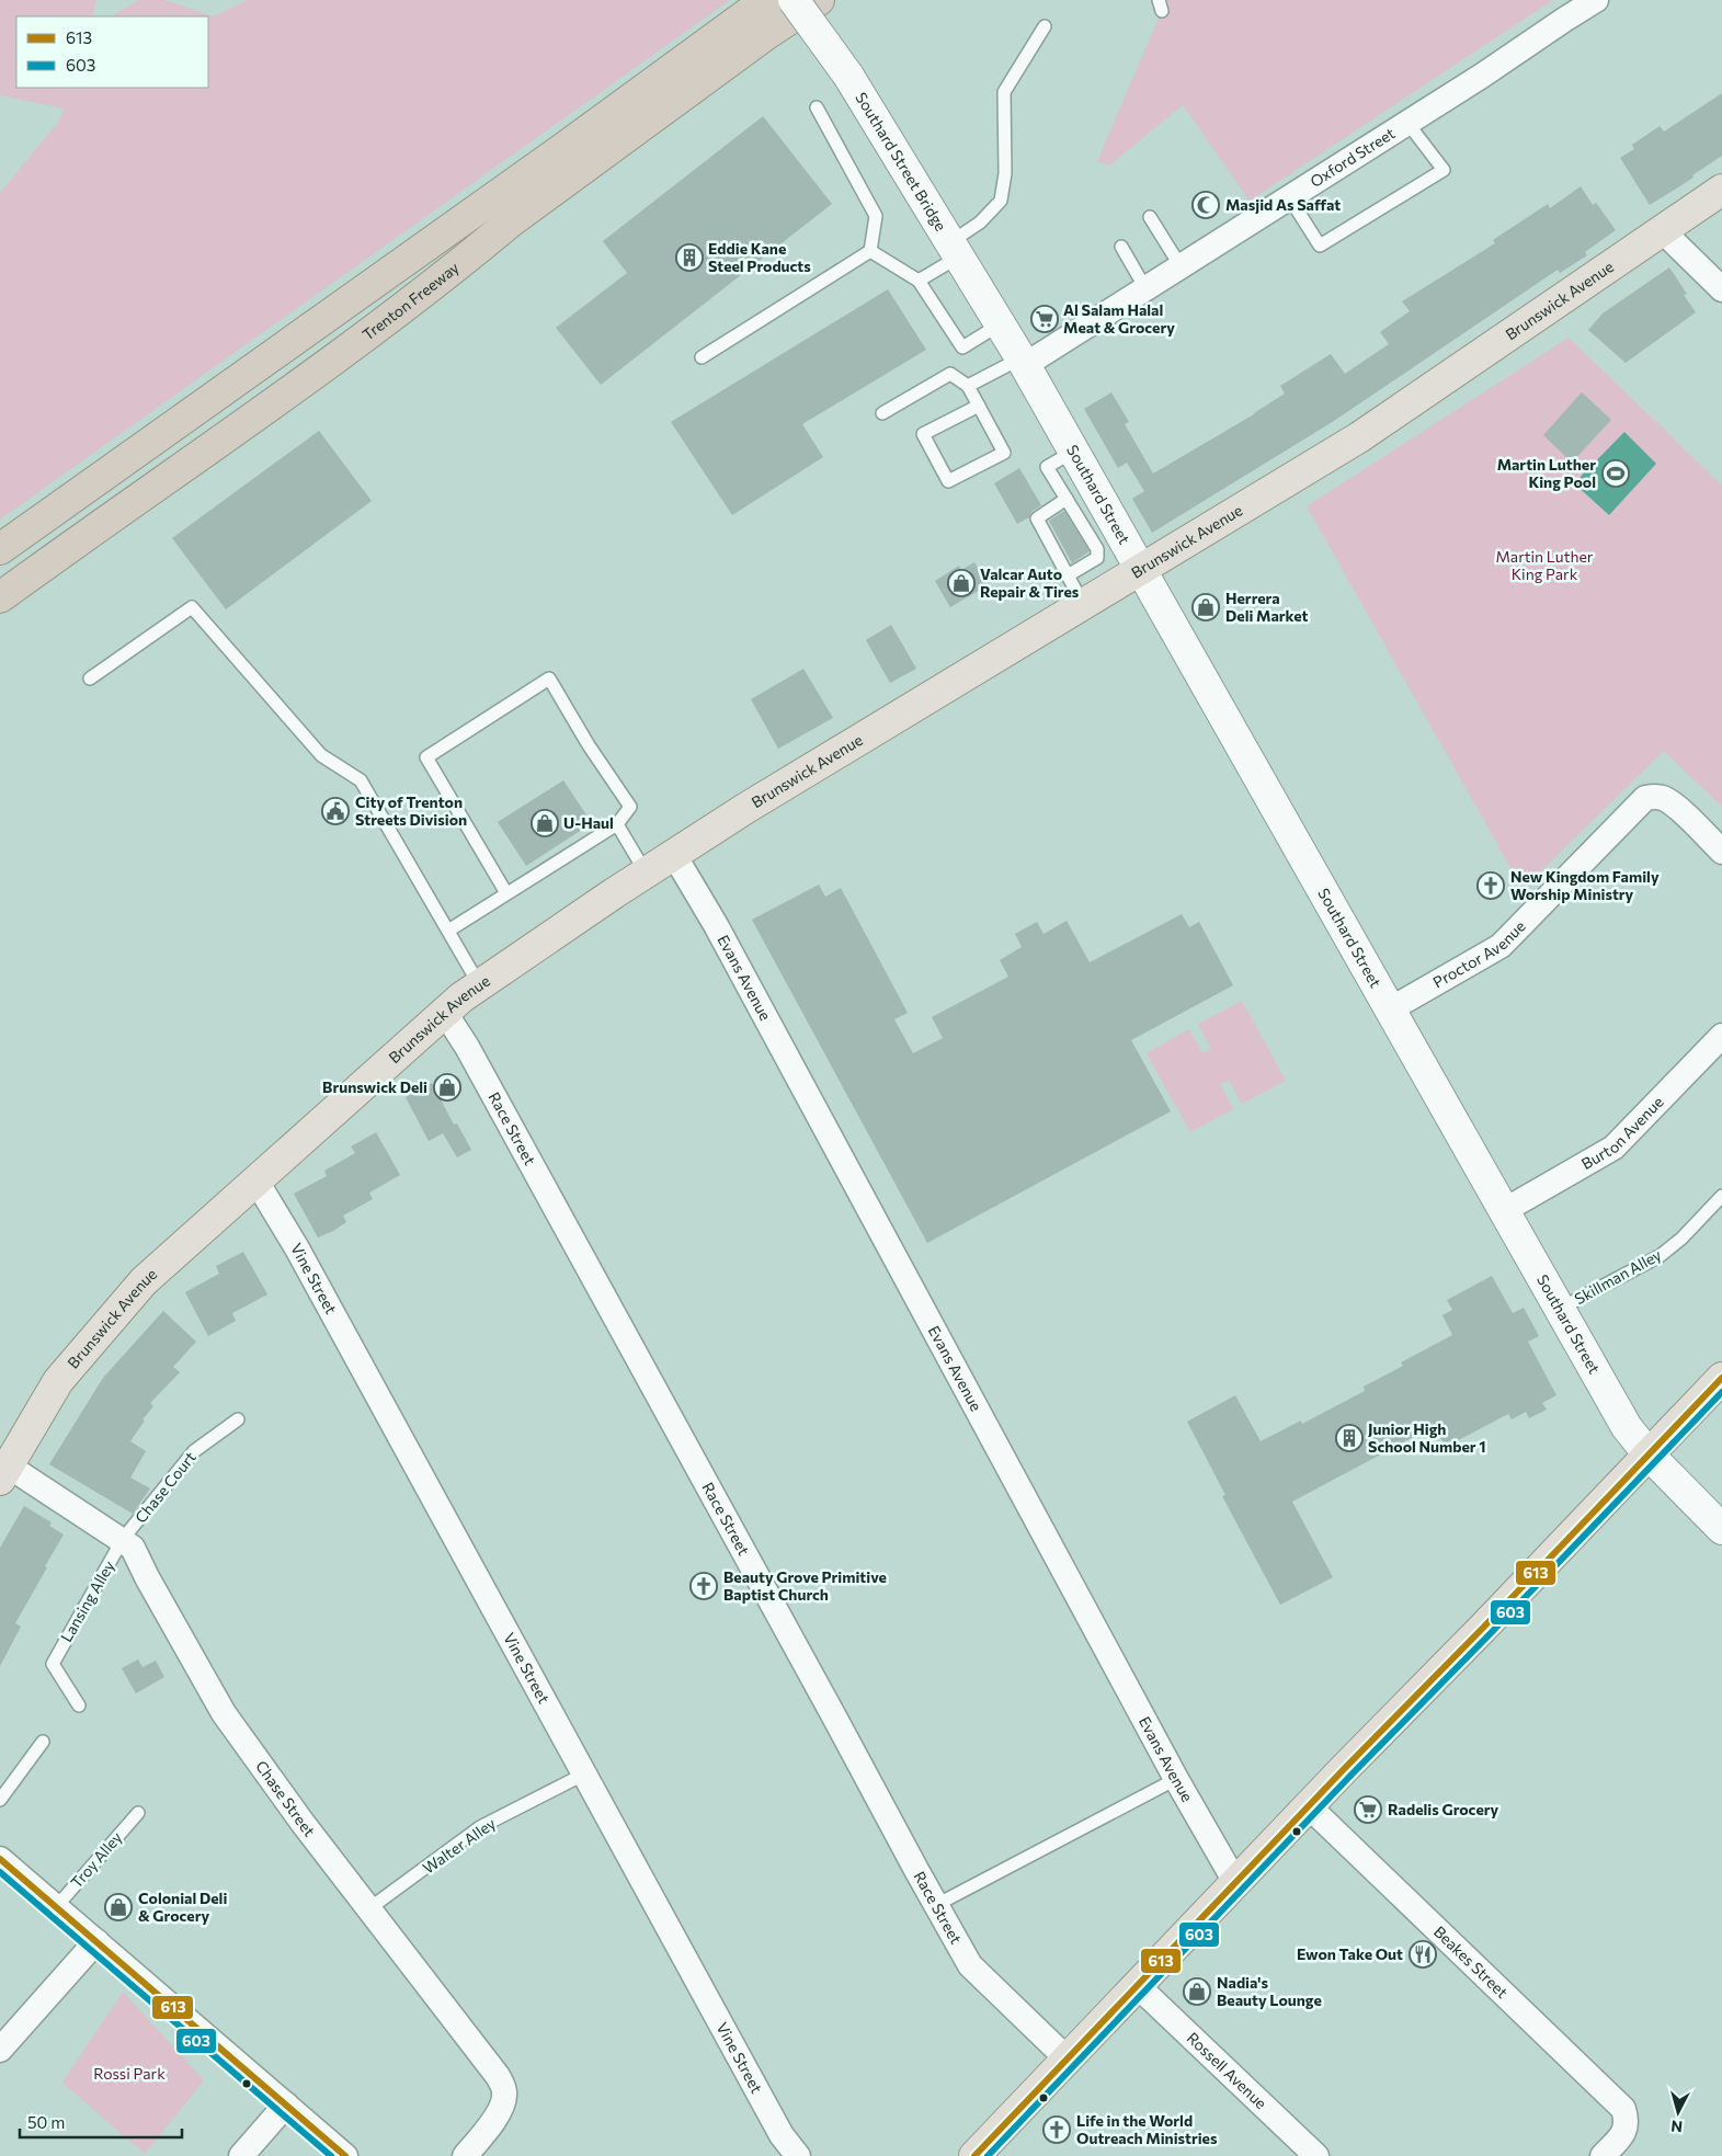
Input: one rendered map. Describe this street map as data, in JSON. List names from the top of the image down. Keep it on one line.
{"streets":{"highway":["Trenton Freeway"],"main road":["Southard Street Bridge","Brunswick Avenue","Southard Street"],"street":["Oxford Street","Proctor Avenue","Evans Avenue","Race Street","Burton Avenue","Vine Street","Chase Street","Beakes Street","Rossell Avenue"],"lane":["Skillman Alley","Chase Court","Lansing Alley","Walter Alley","Troy Alley"]},"crossings":[["Oxford Street","Southard Street"],["Southard Street Bridge","Southard Street"],["Brunswick Avenue","Southard Street"],["Brunswick Avenue","Evans Avenue"],["Brunswick Avenue","Race Street"],["Brunswick Avenue","Vine Street"],["Brunswick Avenue","Chase Street"],["Southard Street","Proctor Avenue"],["Southard Street","Burton Avenue"],["Southard Street","Skillman Alley"],["Vine Street","Walter Alley"],["Chase Court","Lansing Alley"],["Chase Court","Chase Street"],["Lansing Alley","Chase Street"],["Chase Street","Walter Alley"]],"parks":["Martin Luther King Park","Rossi Park"],"places":{"mosque":["Masjid As Saffat"],"building":["Eddie Kane Steel Products","Junior High School Number 1"],"supermarket":["Al Salam Halal Meat & Grocery","Radelis Grocery"],"sports":["Martin Luther King Pool"],"shop":["Valcar Auto Repair & Tires","Herrera Deli Market","U-Haul","Brunswick Deli","Colonial Deli & Grocery","Nadia's Beauty Lounge"],"public building":["City of Trenton Streets Division"],"church":["New Kingdom Family Worship Ministry","Beauty Grove Primitive Baptist Church","Life in the World Outreach Ministries"],"restaurant":["Ewon Take Out"]},"lines":["transit line 613","transit line 603"],"legend":["613","603"],"scale_bar":"50 m","north":"bottom"}
